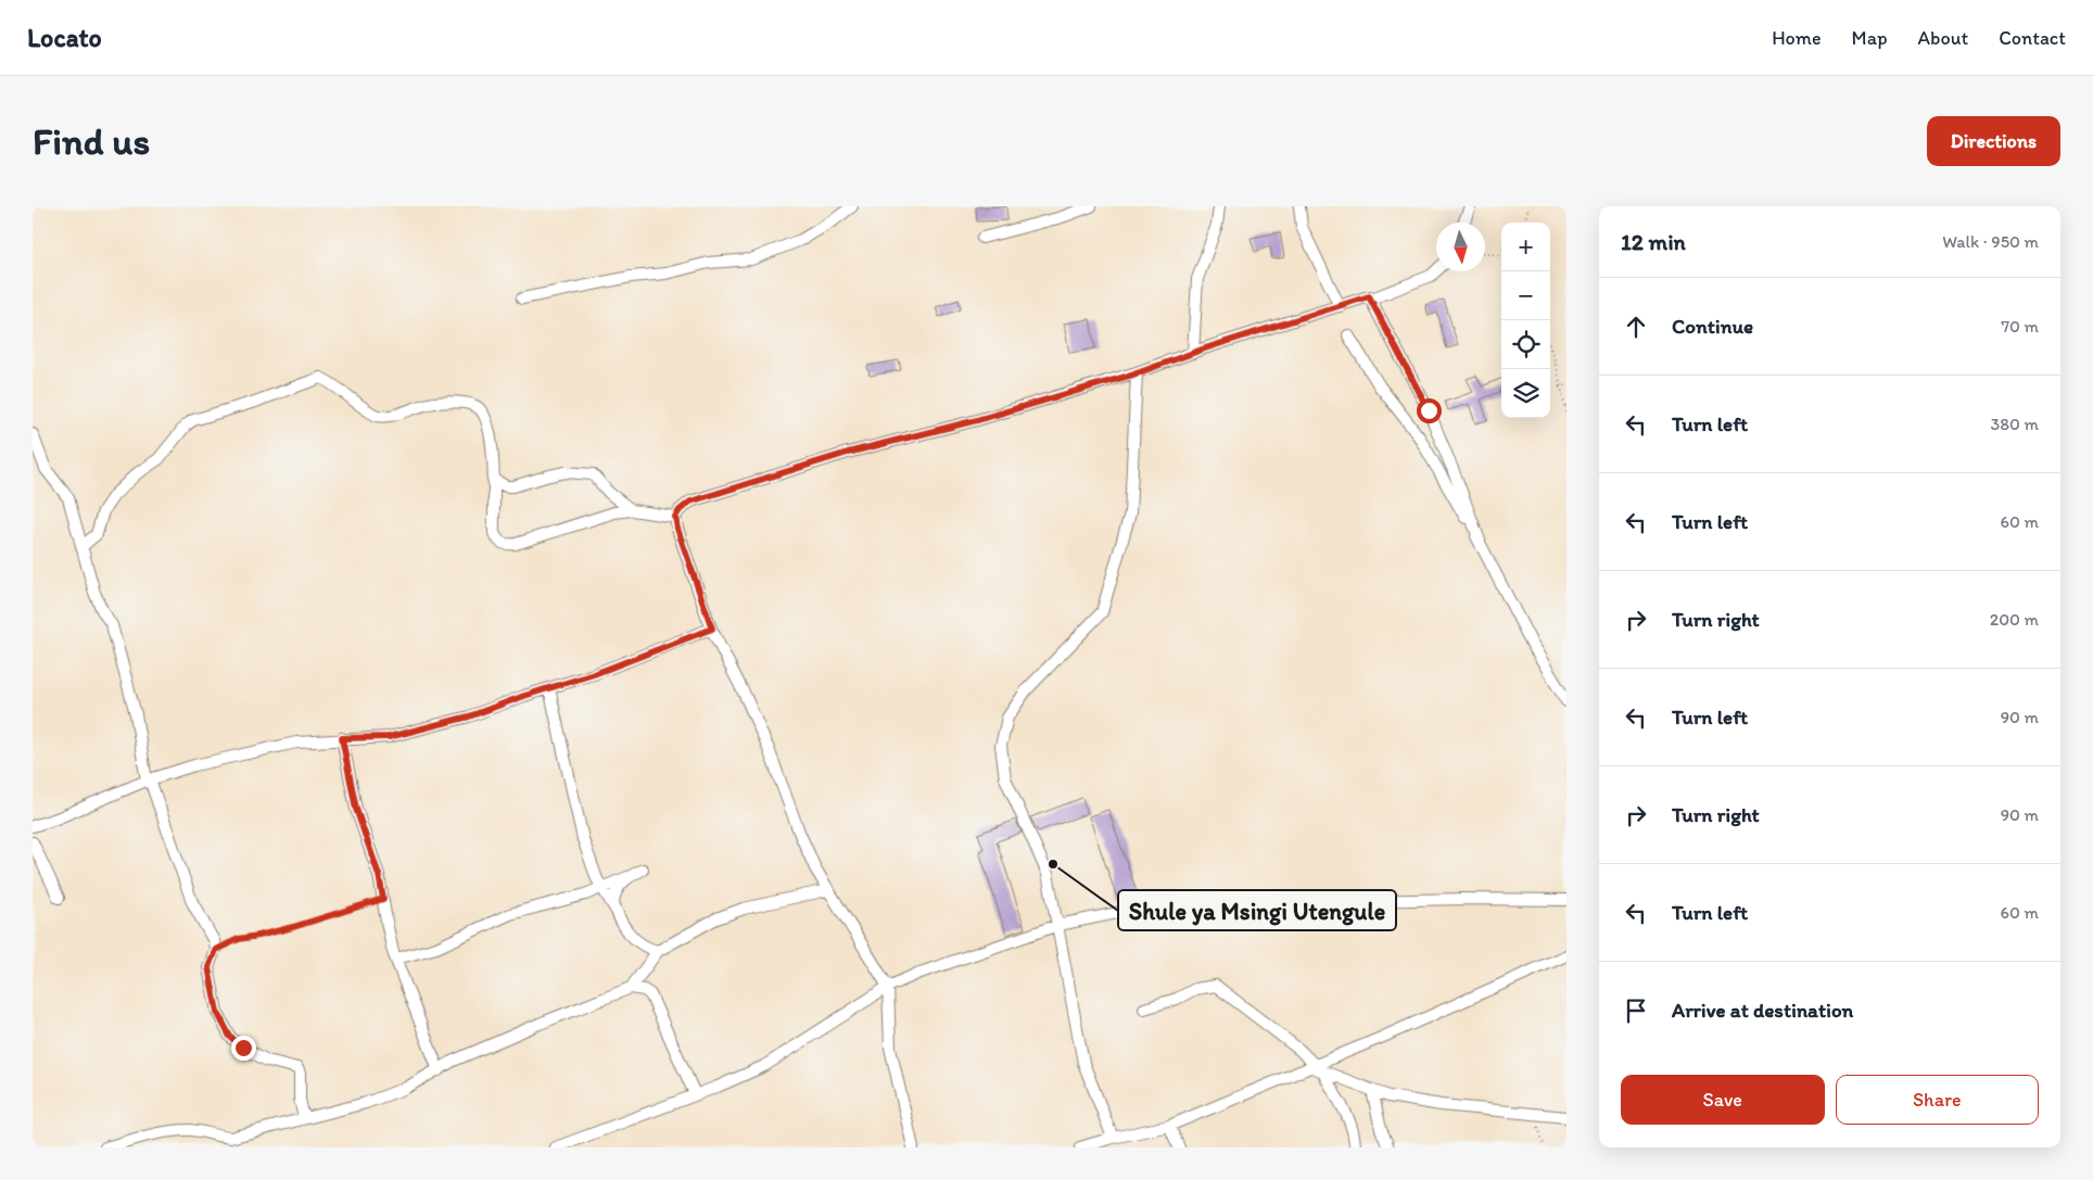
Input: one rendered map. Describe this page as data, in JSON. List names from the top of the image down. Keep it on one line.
{"places":["Shule ya Msingi Utengule"],"north":"bottom","page":{"header":"Locato","nav":["Home","Map","About","Contact"],"buttons":["Directions",["Save","Share"]],"title":"Find us","heading":["12 min","Walk · 950 m"],"map_buttons":["+","−"],"list":[["Continue","70 m"],["Turn left","380 m"],["Turn left","60 m"],["Turn right","200 m"],["Turn left","90 m"],["Turn right","90 m"],["Turn left","60 m"],"Arrive at destination"]}}
